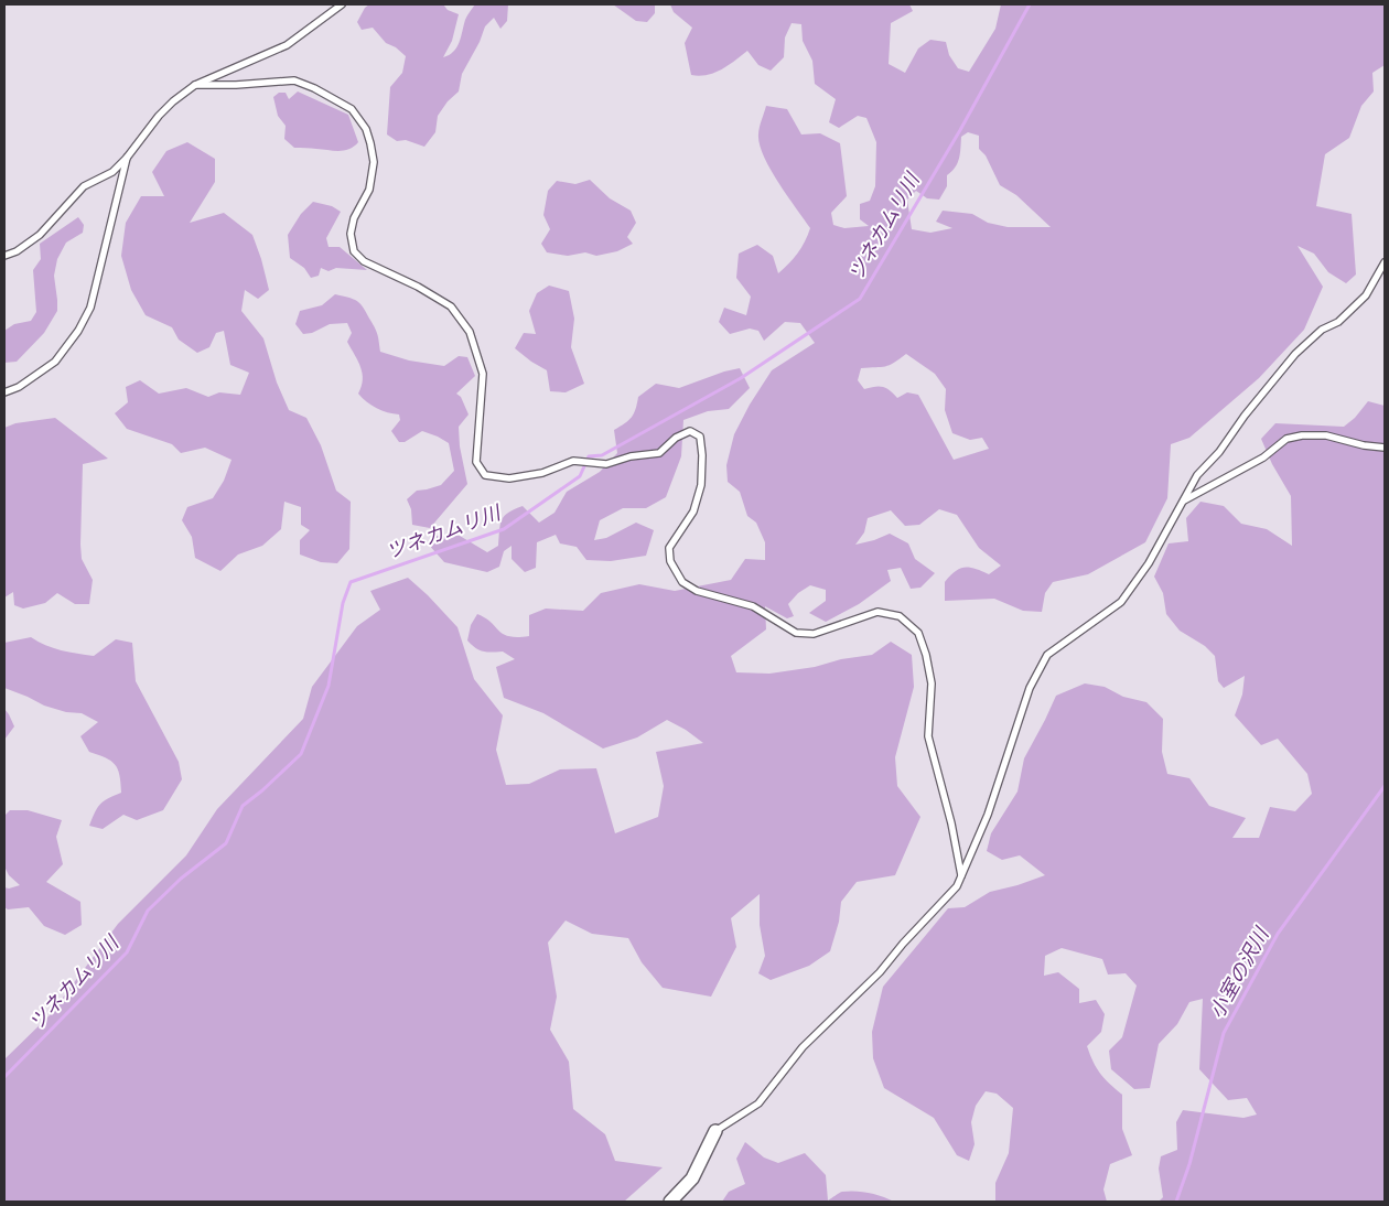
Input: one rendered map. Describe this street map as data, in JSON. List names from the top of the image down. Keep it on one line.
{"water":["ツネカムリ川","小室の沢川"]}
